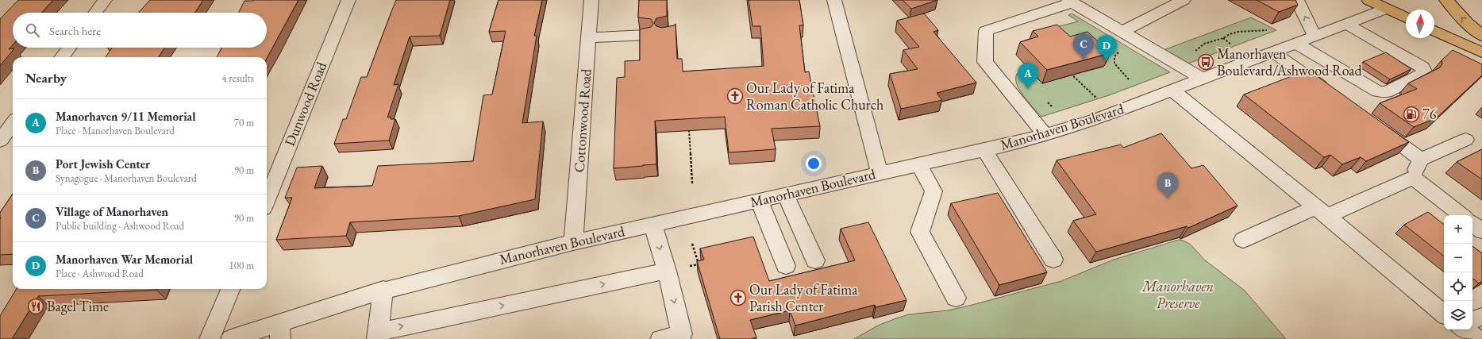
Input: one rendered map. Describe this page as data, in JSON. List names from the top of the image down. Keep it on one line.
{"streets":{"street":["Dunwood Road","Cottonwood Road","Manorhaven Boulevard"]},"crossings":[["Cottonwood Road","Manorhaven Boulevard"]],"parks":["Manorhaven Preserve"],"places":{"bus stop":["Manorhaven Boulevard/Ashwood Road"],"church":["Our Lady of Fatima Roman Catholic Church","Our Lady of Fatima Parish Center"],"fuel station":["76"],"restaurant":["Bagel Time"]},"north":"top","page":{"search":"Search here","pins":["C","D","A","B"],"heading":["Nearby","4 results"],"list":[{"mark":"A","name":"Manorhaven 9/11 Memorial","note":"Place · Manorhaven Boulevard","value":"70 m"},{"mark":"B","name":"Port Jewish Center","note":"Synagogue · Manorhaven Boulevard","value":"90 m"},{"mark":"C","name":"Village of Manorhaven","note":"Public building · Ashwood Road","value":"90 m"},{"mark":"D","name":"Manorhaven War Memorial","note":"Place · Ashwood Road","value":"100 m"}],"map_buttons":["+","−"]}}
